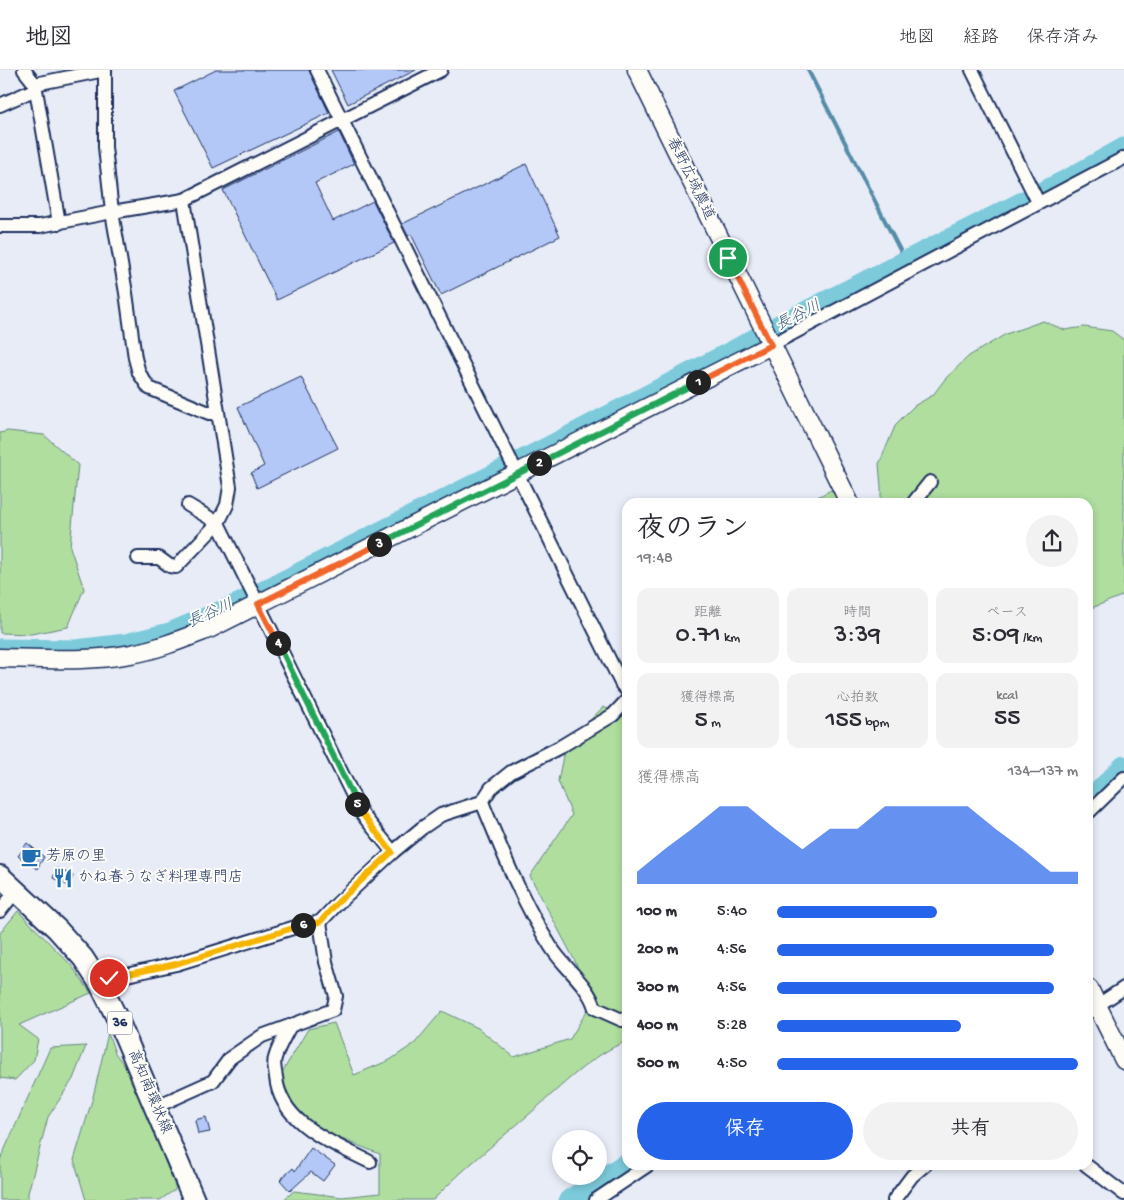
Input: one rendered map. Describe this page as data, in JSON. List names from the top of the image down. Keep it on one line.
{"streets":{"main road":["36","高知南環状線"],"street":["春野広域農道"]},"water":["長谷川"],"places":{"cafe":["芳原の里"],"restaurant":["かね春うなぎ料理専門店"]},"page":{"header":"地図","nav":["地図","経路","保存済み"],"pins":["1","2","3","4","5","6"],"heading":["夜のラン","19:48"],"stats":[["距離","0.71 km"],["時間","3:39"],["ペース","5:09 /km"],["獲得標高","5 m"],["心拍数","155 bpm"],["kcal","55"]],"chart":["獲得標高","134–137 m"],"list":[{"name":"100 m","note":"5:40"},{"name":"200 m","note":"4:56"},{"name":"300 m","note":"4:56"},{"name":"400 m","note":"5:28"},{"name":"500 m","note":"4:50"}],"buttons":["保存","共有"]}}
